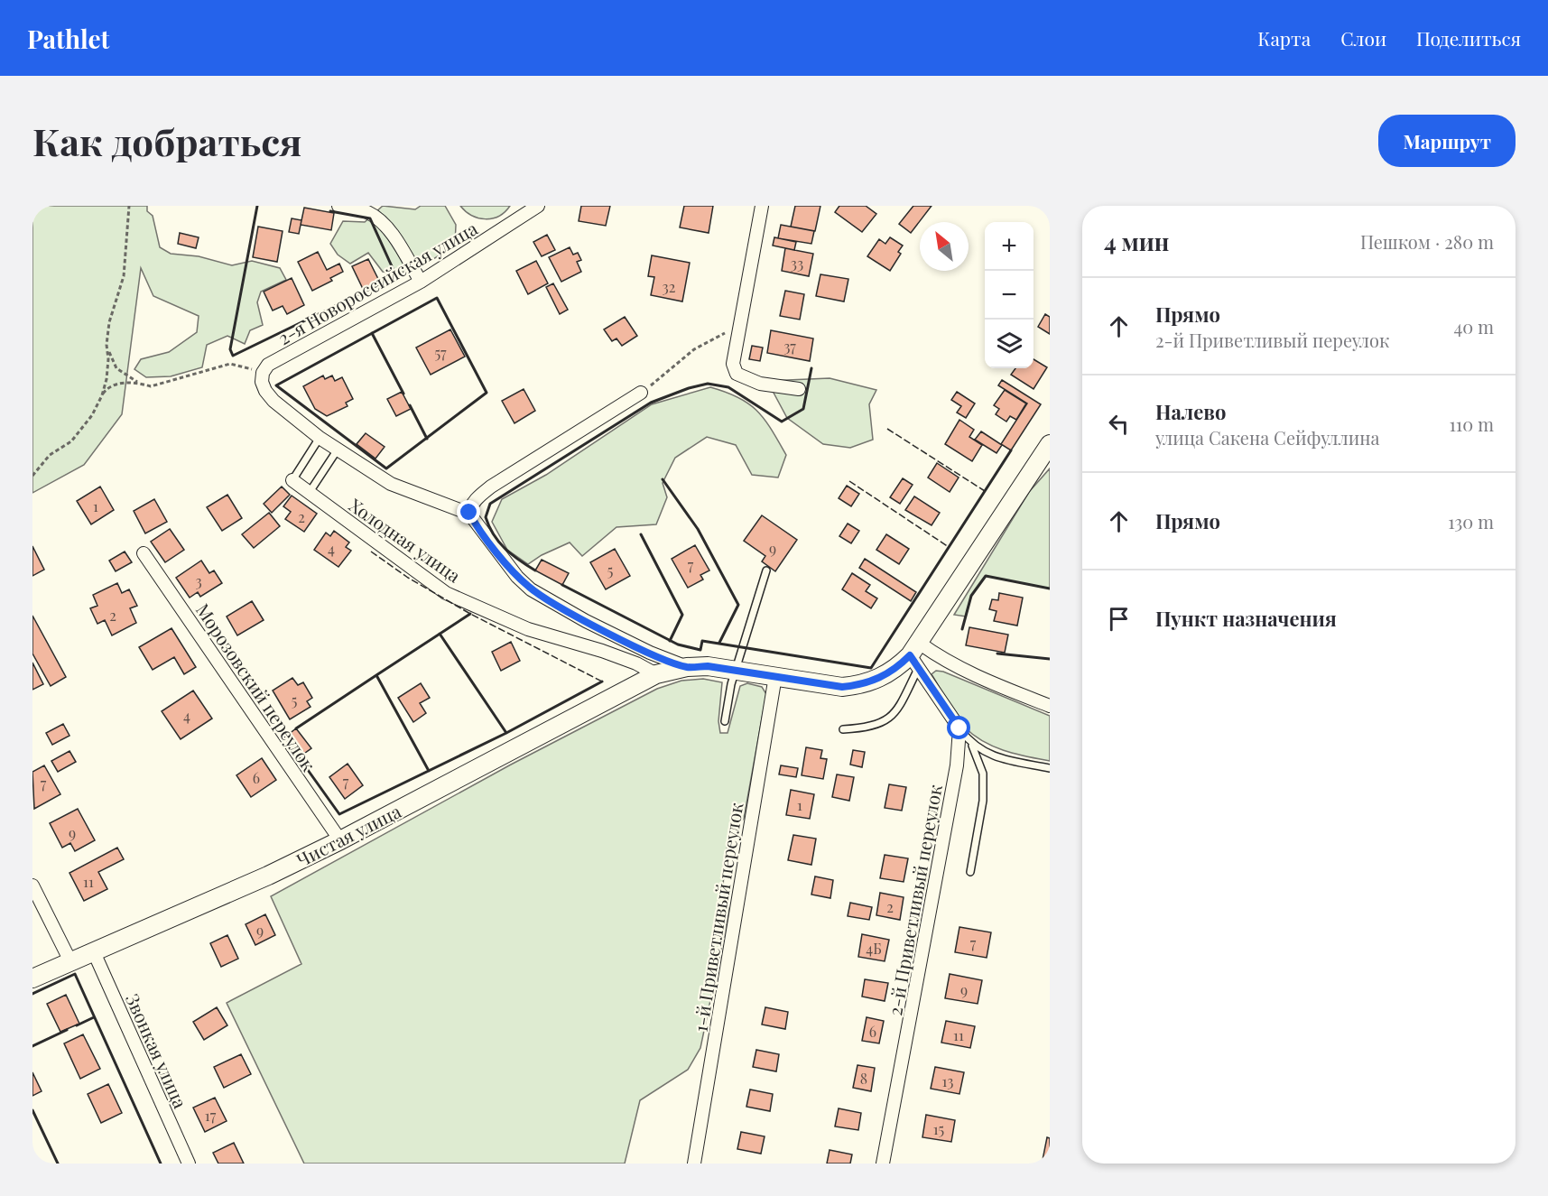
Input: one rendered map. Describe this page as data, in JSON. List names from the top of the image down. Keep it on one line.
{"streets":{"street":["2-я Новороссийская улица","Холодная улица","Морозовский переулок","Чистая улица","2-й Приветливый переулок","1-й Приветливый переулок","Звонкая улица"]},"crossings":[["Холодная улица","Чистая улица"],["Морозовский переулок","Чистая улица"],["Чистая улица","1-й Приветливый переулок"],["Чистая улица","Звонкая улица"]],"house_numbers":["33","32","37","57","1","2","4","9","7","5","3","2","5","4","6","7","7","1","9","11","2","9","7","4Б","9","6","11","8","13","17","15"],"north":"top left","page":{"header":"Pathlet","nav":["Карта","Слои","Поделиться"],"buttons":"Маршрут","title":"Как добраться","heading":["4 мин","Пешком · 280 m"],"map_buttons":["+","−"],"list":[["Прямо","2-й Приветливый переулок","40 m"],["Налево","улица Сакена Сейфуллина","110 m"],["Прямо","130 m"],"Пункт назначения"]}}
